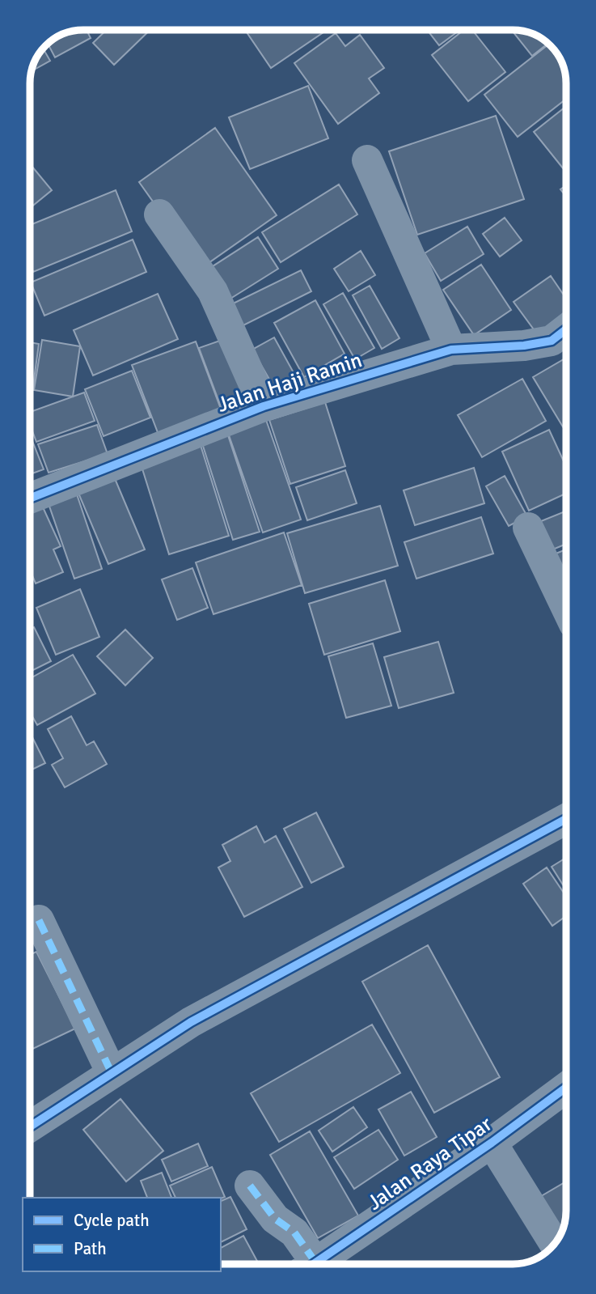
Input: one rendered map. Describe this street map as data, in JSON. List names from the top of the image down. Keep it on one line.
{"streets":{"street":["Jalan Haji Ramin","Jalan Raya Tipar"]},"legend":["Cycle path","Path"]}
